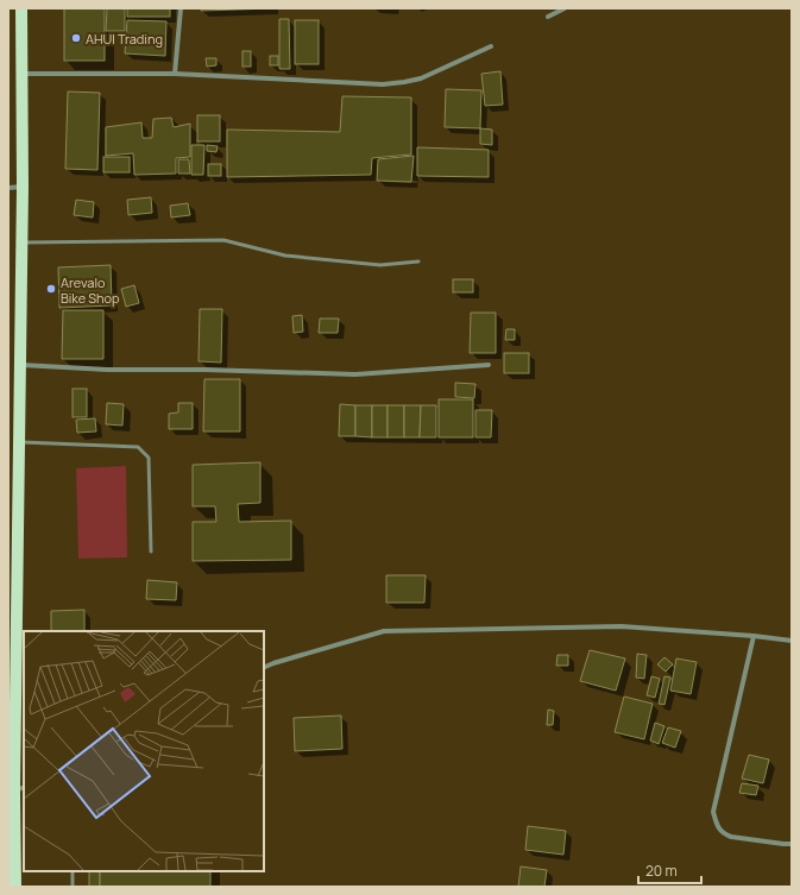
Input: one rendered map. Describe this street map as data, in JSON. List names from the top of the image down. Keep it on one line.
{"places":["AHUI Trading","Arevalo Bike Shop"],"scale_bar":"20 m"}
